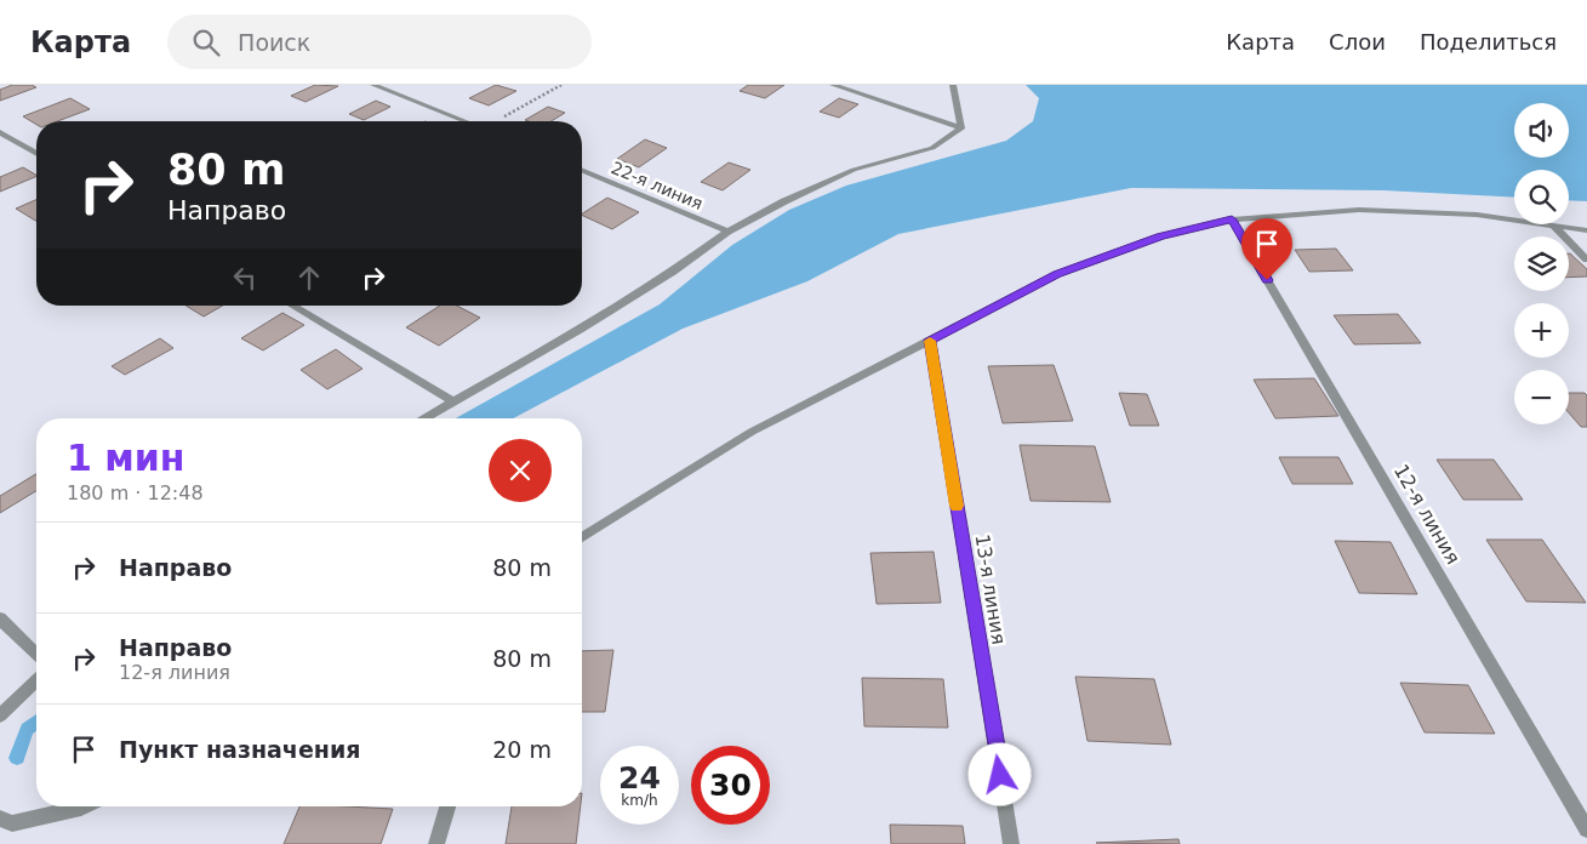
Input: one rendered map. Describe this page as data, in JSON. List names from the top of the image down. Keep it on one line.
{"streets":{"street":["22-я линия","12-я линия","13-я линия"]},"page":{"header":"Карта","search":"Поиск","nav":["Карта","Слои","Поделиться"],"map_buttons":["+","−"],"turn":["80 m","Направо"],"heading":["1 мин","180 m · 12:48"],"list":[{"name":"Направо","value":"80 m"},{"name":"Направо","note":"12-я линия","value":"80 m"},{"name":"Пункт назначения","value":"20 m"}],"speed":"24 km/h","limit":"30"}}
